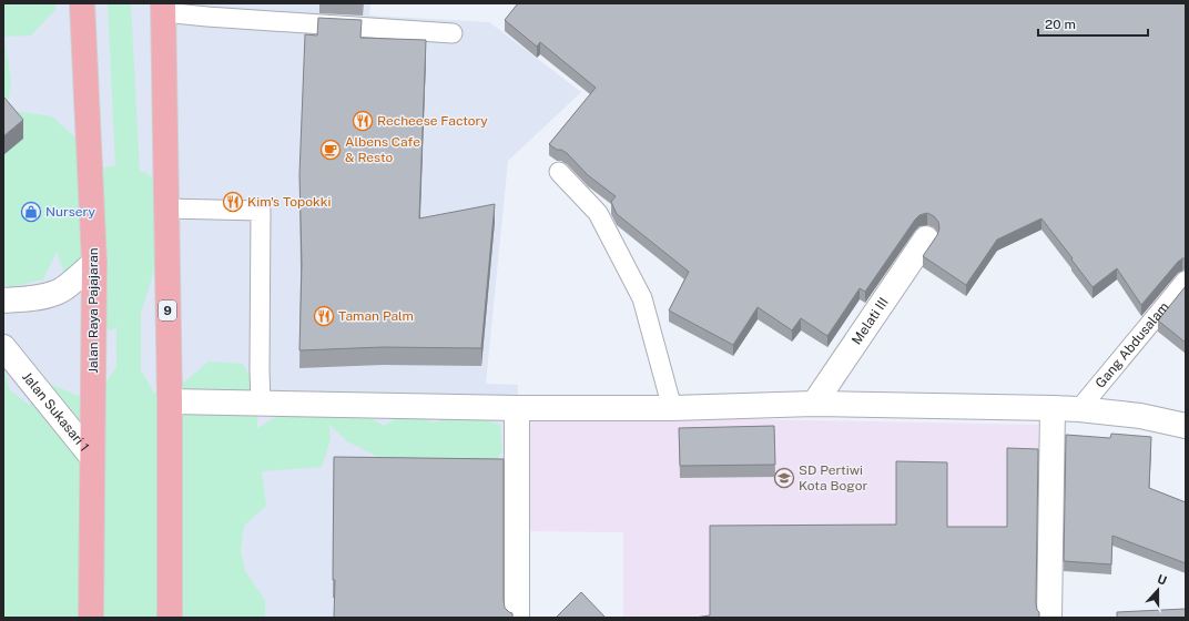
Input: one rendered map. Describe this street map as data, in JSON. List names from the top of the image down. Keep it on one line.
{"streets":{"highway":["Jalan Raya Pajajaran","9"],"street":["Melati III","Jalan Sukasari 1"],"lane":["Gang Abdusalam"]},"crossings":[["Jalan Raya Pajajaran","Jalan Sukasari 1"]],"places":{"restaurant":["Recheese Factory","Kim's Topokki","Taman Palm"],"cafe":["Albens Cafe & Resto"],"shop":["Nursery"],"school or university":["SD Pertiwi Kota Bogor"]},"scale_bar":"20 m","north":"top"}
